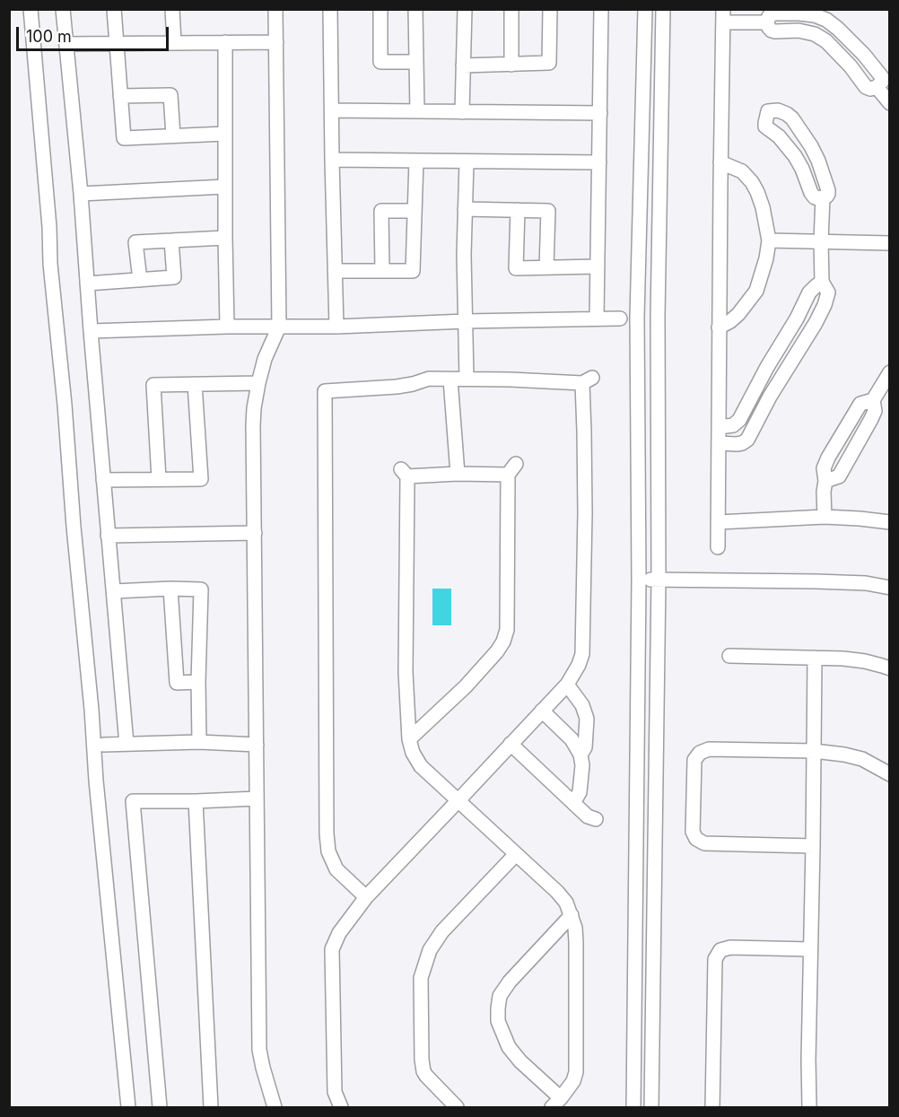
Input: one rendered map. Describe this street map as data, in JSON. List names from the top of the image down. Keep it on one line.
{"scale_bar":"100 m"}
